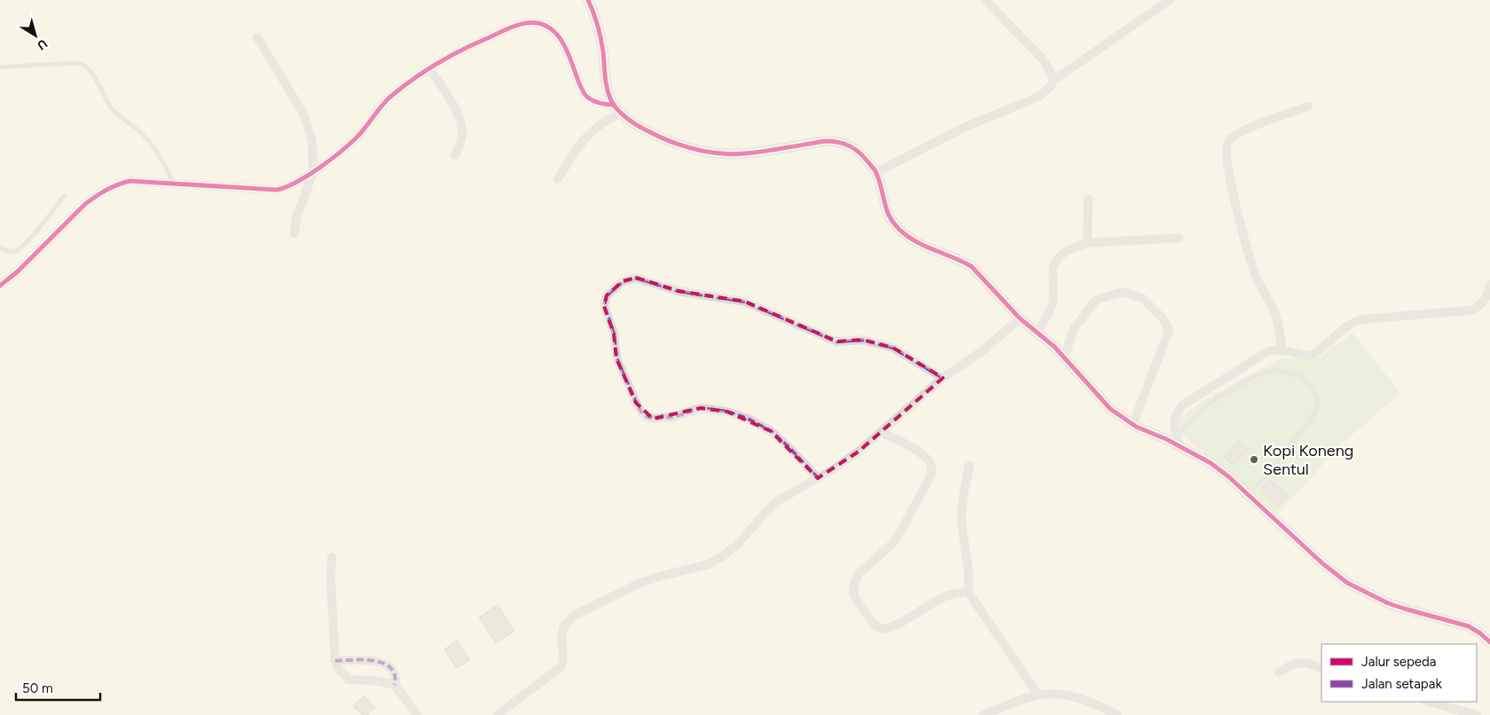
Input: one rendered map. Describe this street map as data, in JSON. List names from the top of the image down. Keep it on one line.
{"places":["Kopi Koneng Sentul"],"legend":["Jalur sepeda","Jalan setapak"],"scale_bar":"50 m","north":"bottom right"}
